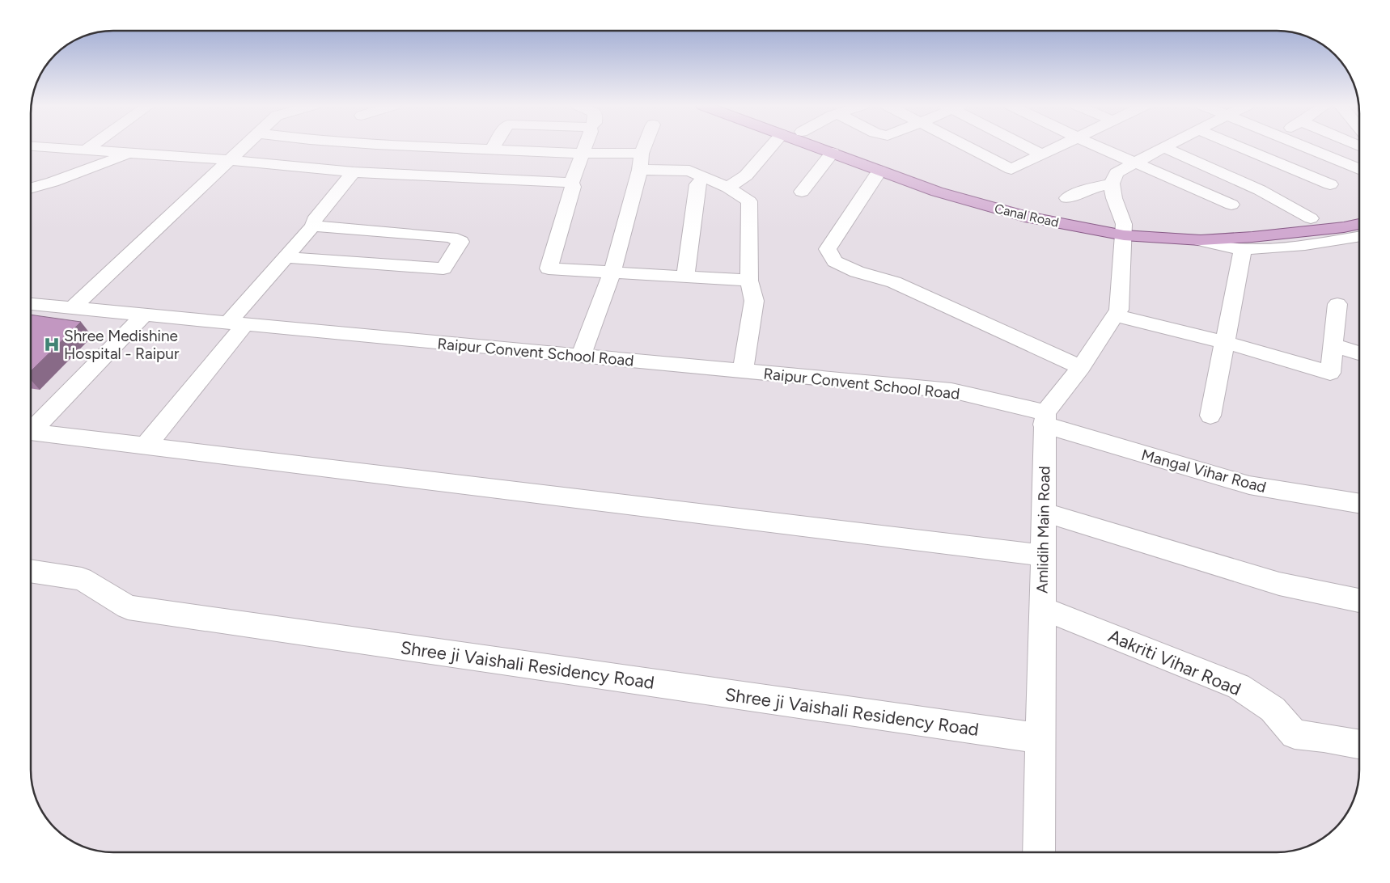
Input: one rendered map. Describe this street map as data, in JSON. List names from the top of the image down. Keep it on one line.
{"streets":{"main road":["Canal Road"],"street":["Raipur Convent School Road","Mangal Vihar Road","Amlidih Main Road","Aakriti Vihar Road","Shree ji Vaishali Residency Road"]},"crossings":[["Raipur Convent School Road","Mangal Vihar Road"],["Raipur Convent School Road","Amlidih Main Road"],["Mangal Vihar Road","Amlidih Main Road"],["Amlidih Main Road","Aakriti Vihar Road"],["Amlidih Main Road","Shree ji Vaishali Residency Road"]],"places":{"hospital":["Shree Medishine Hospital - Raipur"]}}
